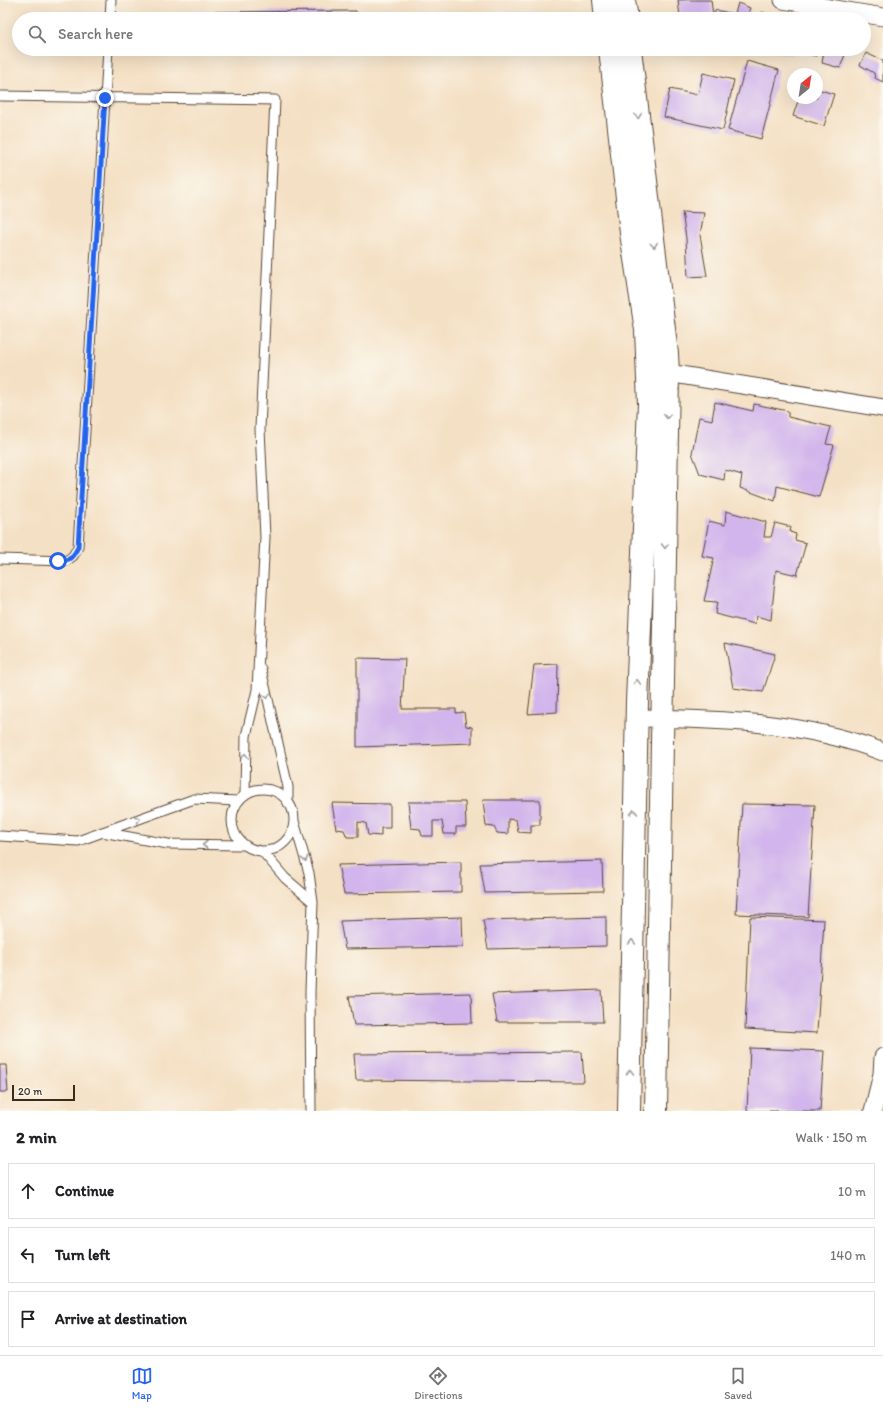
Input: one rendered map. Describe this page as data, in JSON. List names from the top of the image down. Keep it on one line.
{"scale_bar":"20 m","north":"top right","page":{"search":"Search here","scale":"20 m","heading":["2 min","Walk · 150 m"],"list":[["Continue","10 m"],["Turn left","140 m"],"Arrive at destination"],"nav":["Map","Directions","Saved"]}}
